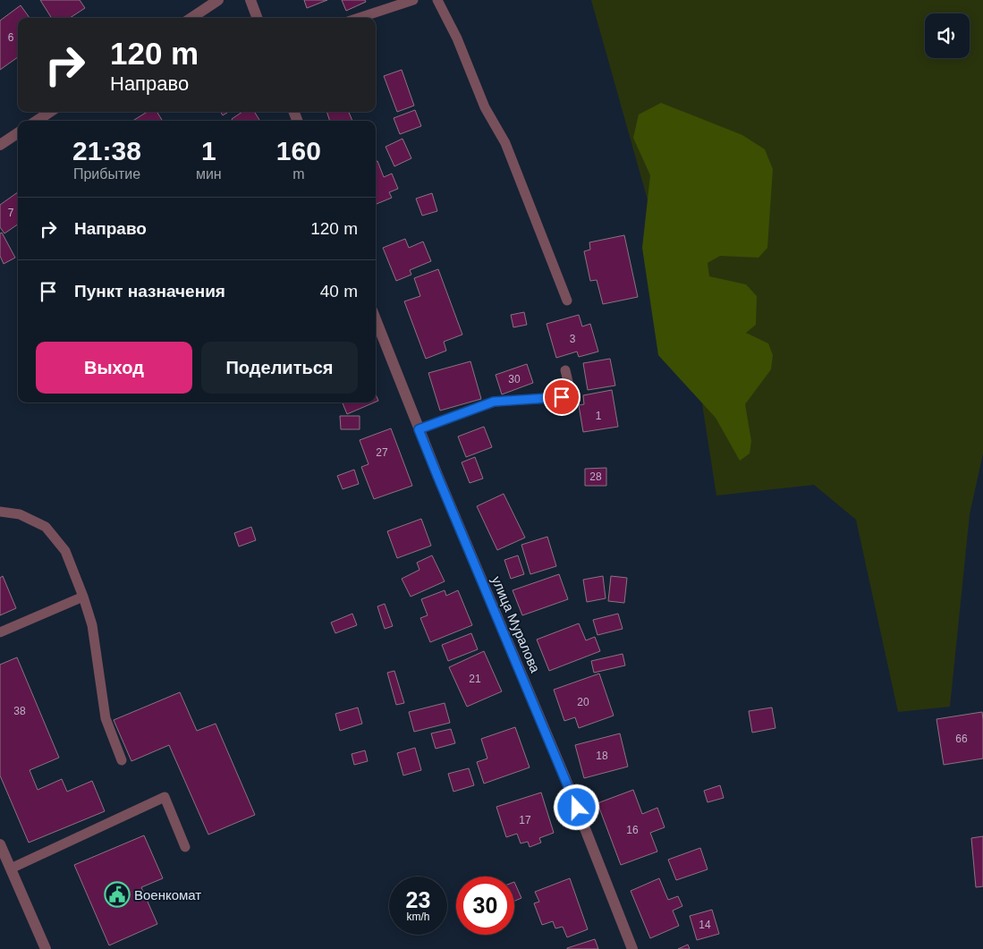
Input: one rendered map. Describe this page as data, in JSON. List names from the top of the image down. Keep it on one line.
{"streets":{"street":["улица Муралова"]},"places":{"public building":["Военкомат"]},"house_numbers":["6","7","3","30","1","27","28","21","20","38","66","18","17","16","14"],"page":{"turn":["120 m","Направо"],"eta":["21:38","Прибытие","1","мин","160","m"],"list":[{"name":"Направо","value":"120 m"},{"name":"Пункт назначения","value":"40 m"}],"buttons":["Выход","Поделиться"],"speed":"23 km/h","limit":"30"}}
